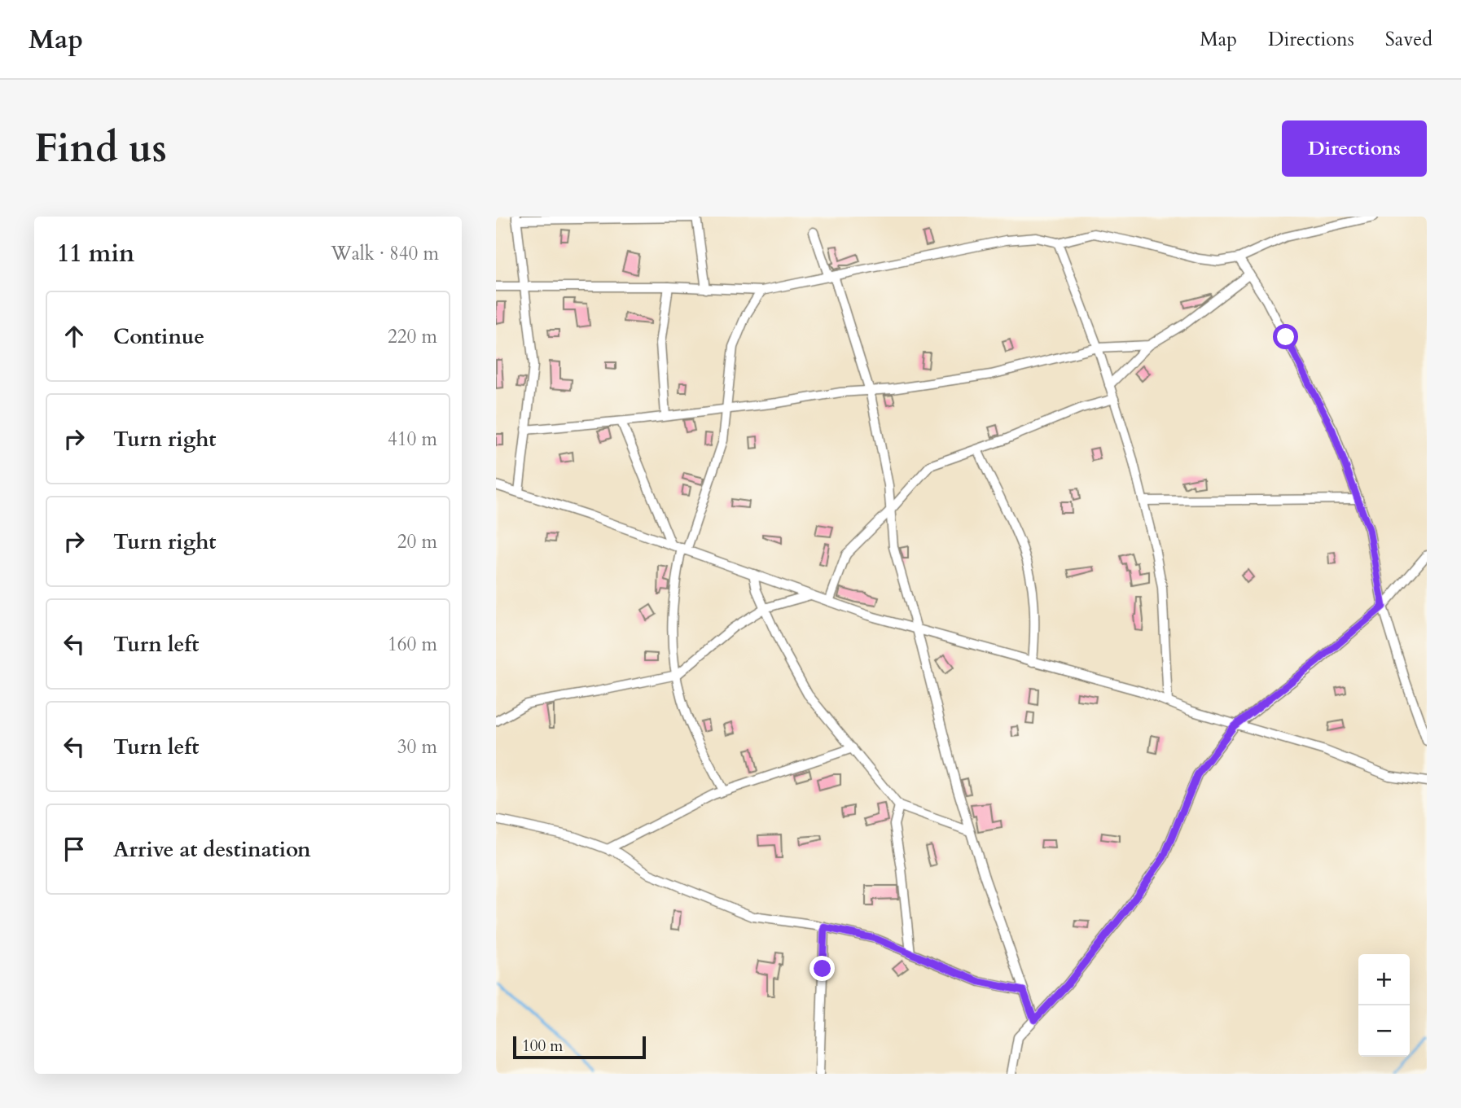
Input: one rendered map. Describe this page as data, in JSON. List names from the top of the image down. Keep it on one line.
{"scale_bar":"100 m","page":{"header":"Map","nav":["Map","Directions","Saved"],"buttons":"Directions","title":"Find us","heading":["11 min","Walk · 840 m"],"list":[["Continue","220 m"],["Turn right","410 m"],["Turn right","20 m"],["Turn left","160 m"],["Turn left","30 m"],"Arrive at destination"],"map_buttons":["+","−"],"scale":"100 m"}}
